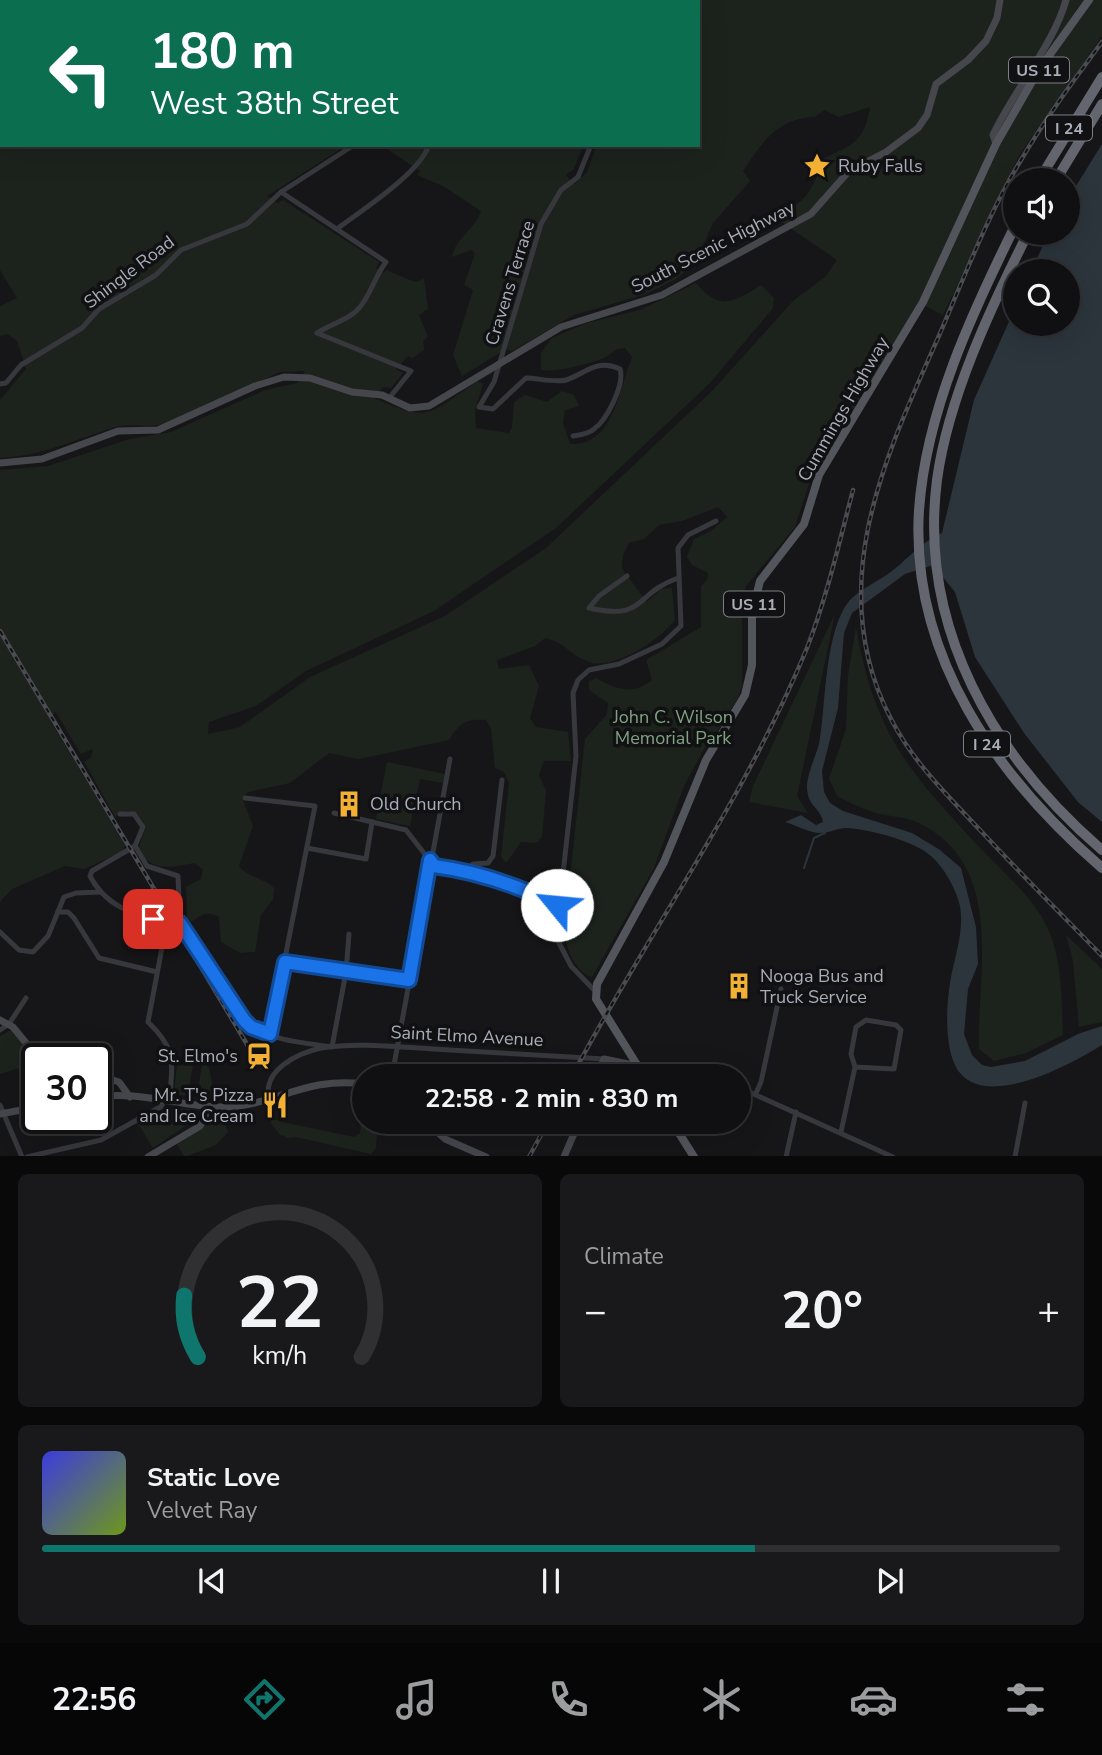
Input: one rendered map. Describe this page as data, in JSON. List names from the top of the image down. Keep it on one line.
{"streets":{"highway":["I 24"],"main road":["US 11","South Scenic Highway","Cummings Highway","Saint Elmo Avenue"],"street":["Shingle Road","Cravens Terrace"]},"crossings":[["South Scenic Highway","Cravens Terrace"]],"parks":["John C. Wilson Memorial Park"],"places":{"place":["Ruby Falls"],"building":["Old Church","Nooga Bus and Truck Service"],"station":["St. Elmo's"],"restaurant":["Mr. T's Pizza and Ice Cream"]},"page":{"turn":["180 m","West 38th Street"],"limit":"30","trip":"22:58 · 2 min · 830 m","tile":"Climate","heat":["−","20°","+"],"song":["Static Love","Velvet Ray"],"tabs":"22:56","gauge":["22","km/h"]}}
